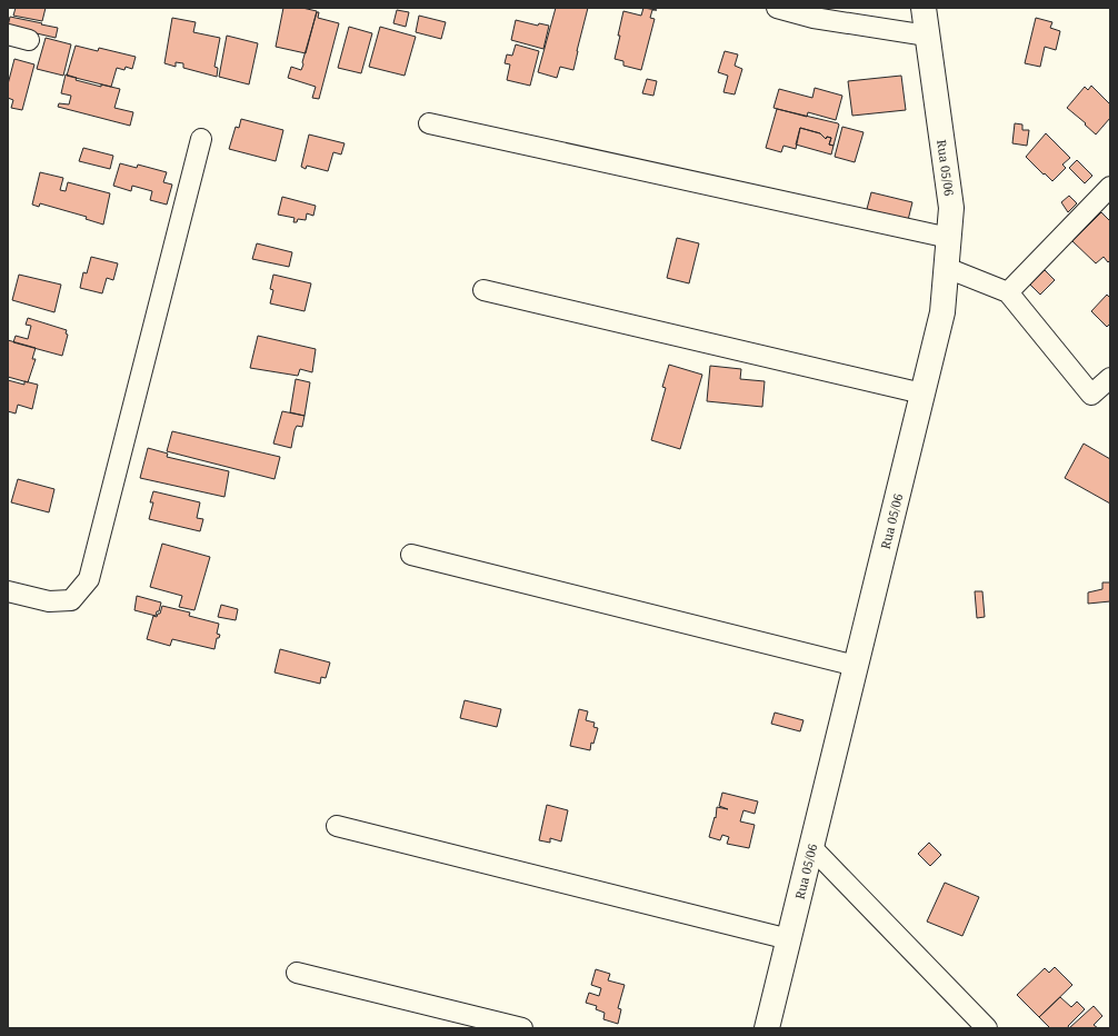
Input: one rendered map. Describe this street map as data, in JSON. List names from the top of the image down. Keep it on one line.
{"streets":{"street":["Rua 05/06"]}}
